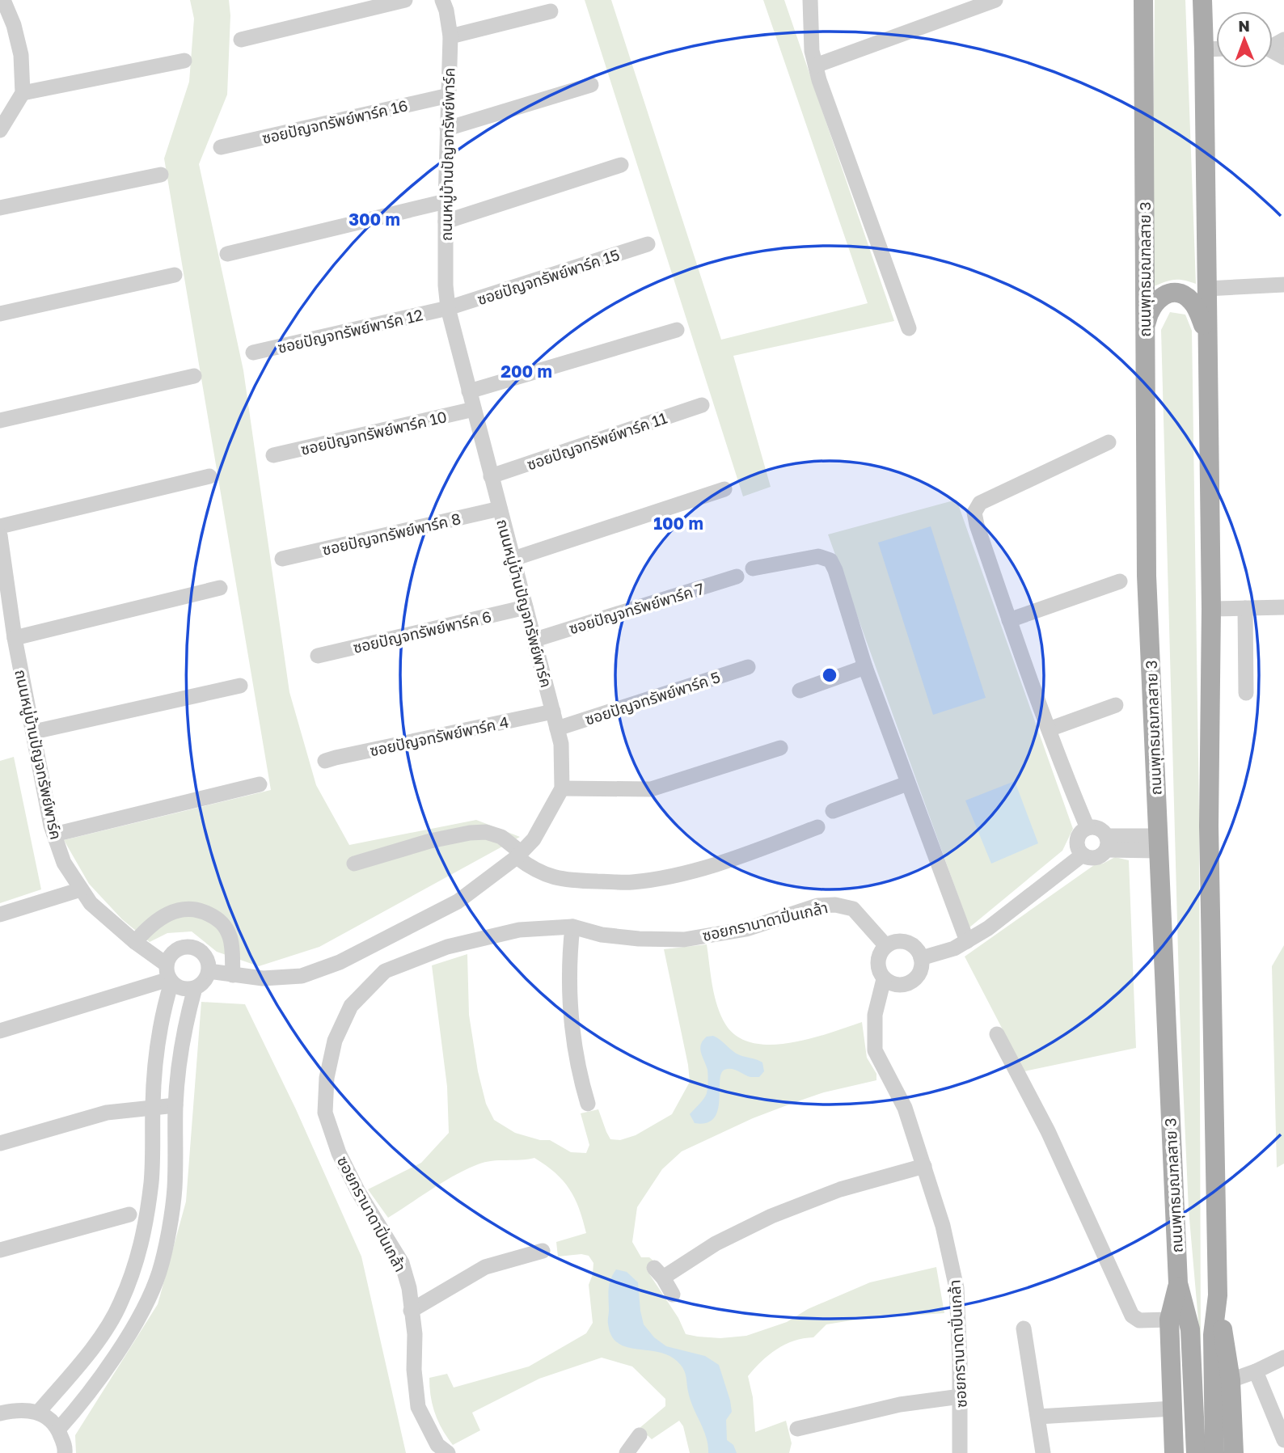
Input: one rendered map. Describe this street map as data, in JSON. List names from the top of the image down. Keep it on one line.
{"streets":{"main road":["ถนนพุทธมณฑลสาย 3"],"street":["ซอยปัญจทรัพย์พาร์ค 16","ถนนหมู่บ้านปัญจทรัพย์พาร์ค","ซอยปัญจทรัพย์พาร์ค 15","ซอยปัญจทรัพย์พาร์ค 12","ซอยปัญจทรัพย์พาร์ค 10","ซอยปัญจทรัพย์พาร์ค 11","ซอยปัญจทรัพย์พาร์ค 8","ซอยปัญจทรัพย์พาร์ค 7","ซอยปัญจทรัพย์พาร์ค 6","ซอยปัญจทรัพย์พาร์ค 5","ซอยปัญจทรัพย์พาร์ค 4","ซอยกรานาดาปิ่นเกล้า"]},"crossings":[["ซอยปัญจทรัพย์พาร์ค 16","ถนนหมู่บ้านปัญจทรัพย์พาร์ค"],["ถนนหมู่บ้านปัญจทรัพย์พาร์ค","ซอยปัญจทรัพย์พาร์ค 15"],["ถนนหมู่บ้านปัญจทรัพย์พาร์ค","ซอยปัญจทรัพย์พาร์ค 12"],["ถนนหมู่บ้านปัญจทรัพย์พาร์ค","ซอยปัญจทรัพย์พาร์ค 10"],["ถนนหมู่บ้านปัญจทรัพย์พาร์ค","ซอยปัญจทรัพย์พาร์ค 11"],["ถนนหมู่บ้านปัญจทรัพย์พาร์ค","ซอยปัญจทรัพย์พาร์ค 8"],["ถนนหมู่บ้านปัญจทรัพย์พาร์ค","ซอยปัญจทรัพย์พาร์ค 7"],["ถนนหมู่บ้านปัญจทรัพย์พาร์ค","ซอยปัญจทรัพย์พาร์ค 6"],["ถนนหมู่บ้านปัญจทรัพย์พาร์ค","ซอยปัญจทรัพย์พาร์ค 5"],["ถนนหมู่บ้านปัญจทรัพย์พาร์ค","ซอยปัญจทรัพย์พาร์ค 4"],["ซอยปัญจทรัพย์พาร์ค 15","ซอยปัญจทรัพย์พาร์ค 12"]],"north":"top","rings":["300 m","200 m","100 m"]}
